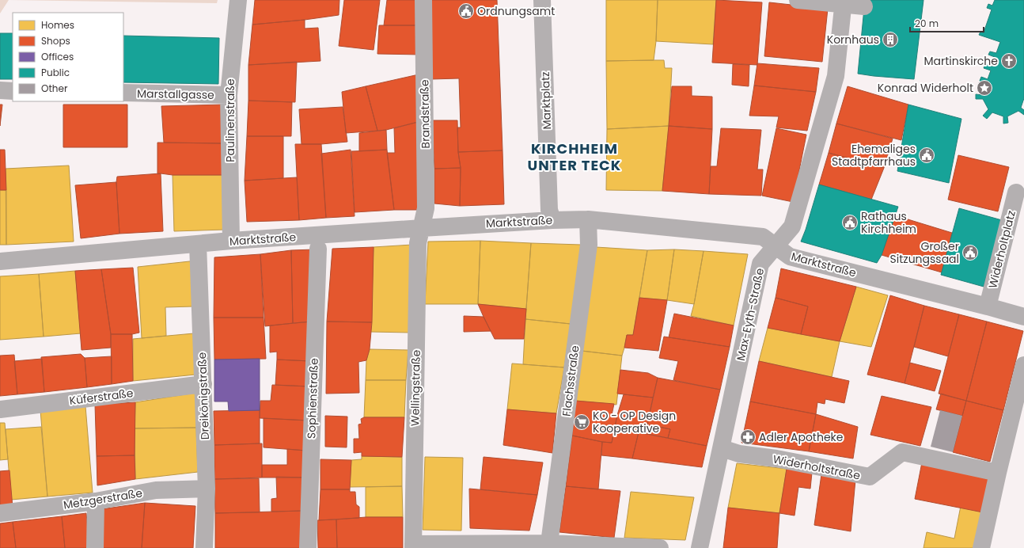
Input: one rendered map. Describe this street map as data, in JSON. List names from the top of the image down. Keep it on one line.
{"streets":{"street":["Marstallgasse","Marktplatz","Brandstraße","Paulinenstraße","Marktstraße","Widerholtplatz","Max-Eyth-Straße","Flachsstraße","Wellingstraße","Dreikönigstraße","Küferstraße","Sophienstraße","Widerholtstraße","Metzgerstraße"]},"crossings":[["Marstallgasse","Paulinenstraße"],["Marktplatz","Marktstraße"],["Brandstraße","Marktstraße"],["Brandstraße","Wellingstraße"],["Paulinenstraße","Marktstraße"],["Marktstraße","Widerholtplatz"],["Marktstraße","Max-Eyth-Straße"],["Marktstraße","Flachsstraße"],["Marktstraße","Wellingstraße"],["Marktstraße","Dreikönigstraße"],["Max-Eyth-Straße","Widerholtstraße"],["Dreikönigstraße","Küferstraße"],["Dreikönigstraße","Metzgerstraße"]],"districts":["KIRCHHEIM UNTER TECK"],"places":{"public building":["Ordnungsamt","Ehemaliges Stadtpfarrhaus","Rathaus Kirchheim","Großer Sitzungssaal"],"building":["Kornhaus"],"church":["Martinskirche"],"place":["Konrad Widerholt"],"supermarket":["KO - OP Design Kooperative"],"pharmacy":["Adler Apotheke"]},"legend":["Homes","Shops","Offices","Public","Other"],"scale_bar":"20 m"}
